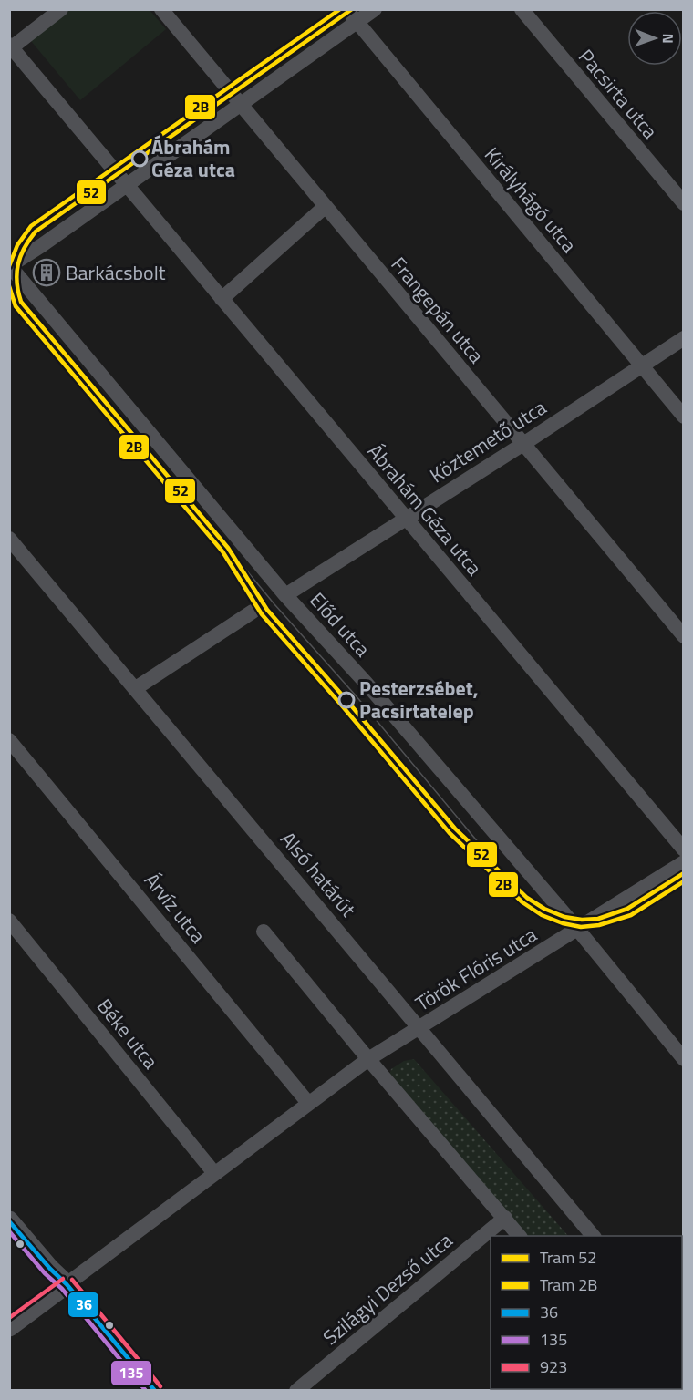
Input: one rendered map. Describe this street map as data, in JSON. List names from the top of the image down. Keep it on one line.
{"streets":{"street":["Pacsirta utca","Királyhágó utca","Frangepán utca","Köztemető utca","Ábrahám Géza utca","Előd utca","Alsó határút","Árvíz utca","Török Flóris utca","Béke utca","Szilágyi Dezső utca"]},"crossings":[["Királyhágó utca","Köztemető utca"],["Frangepán utca","Köztemető utca"],["Köztemető utca","Ábrahám Géza utca"],["Köztemető utca","Előd utca"],["Előd utca","Török Flóris utca"],["Alsó határút","Török Flóris utca"],["Árvíz utca","Török Flóris utca"],["Török Flóris utca","Béke utca"]],"places":{"other":["Ábrahám Géza utca","Pesterzsébet, Pacsirtatelep"],"building":["Barkácsbolt"]},"lines":["tram line 52","tram line 2B","transit line 36","transit line 135","transit line 923"],"legend":["Tram 52","Tram 2B","36","135","923"],"north":"right"}
